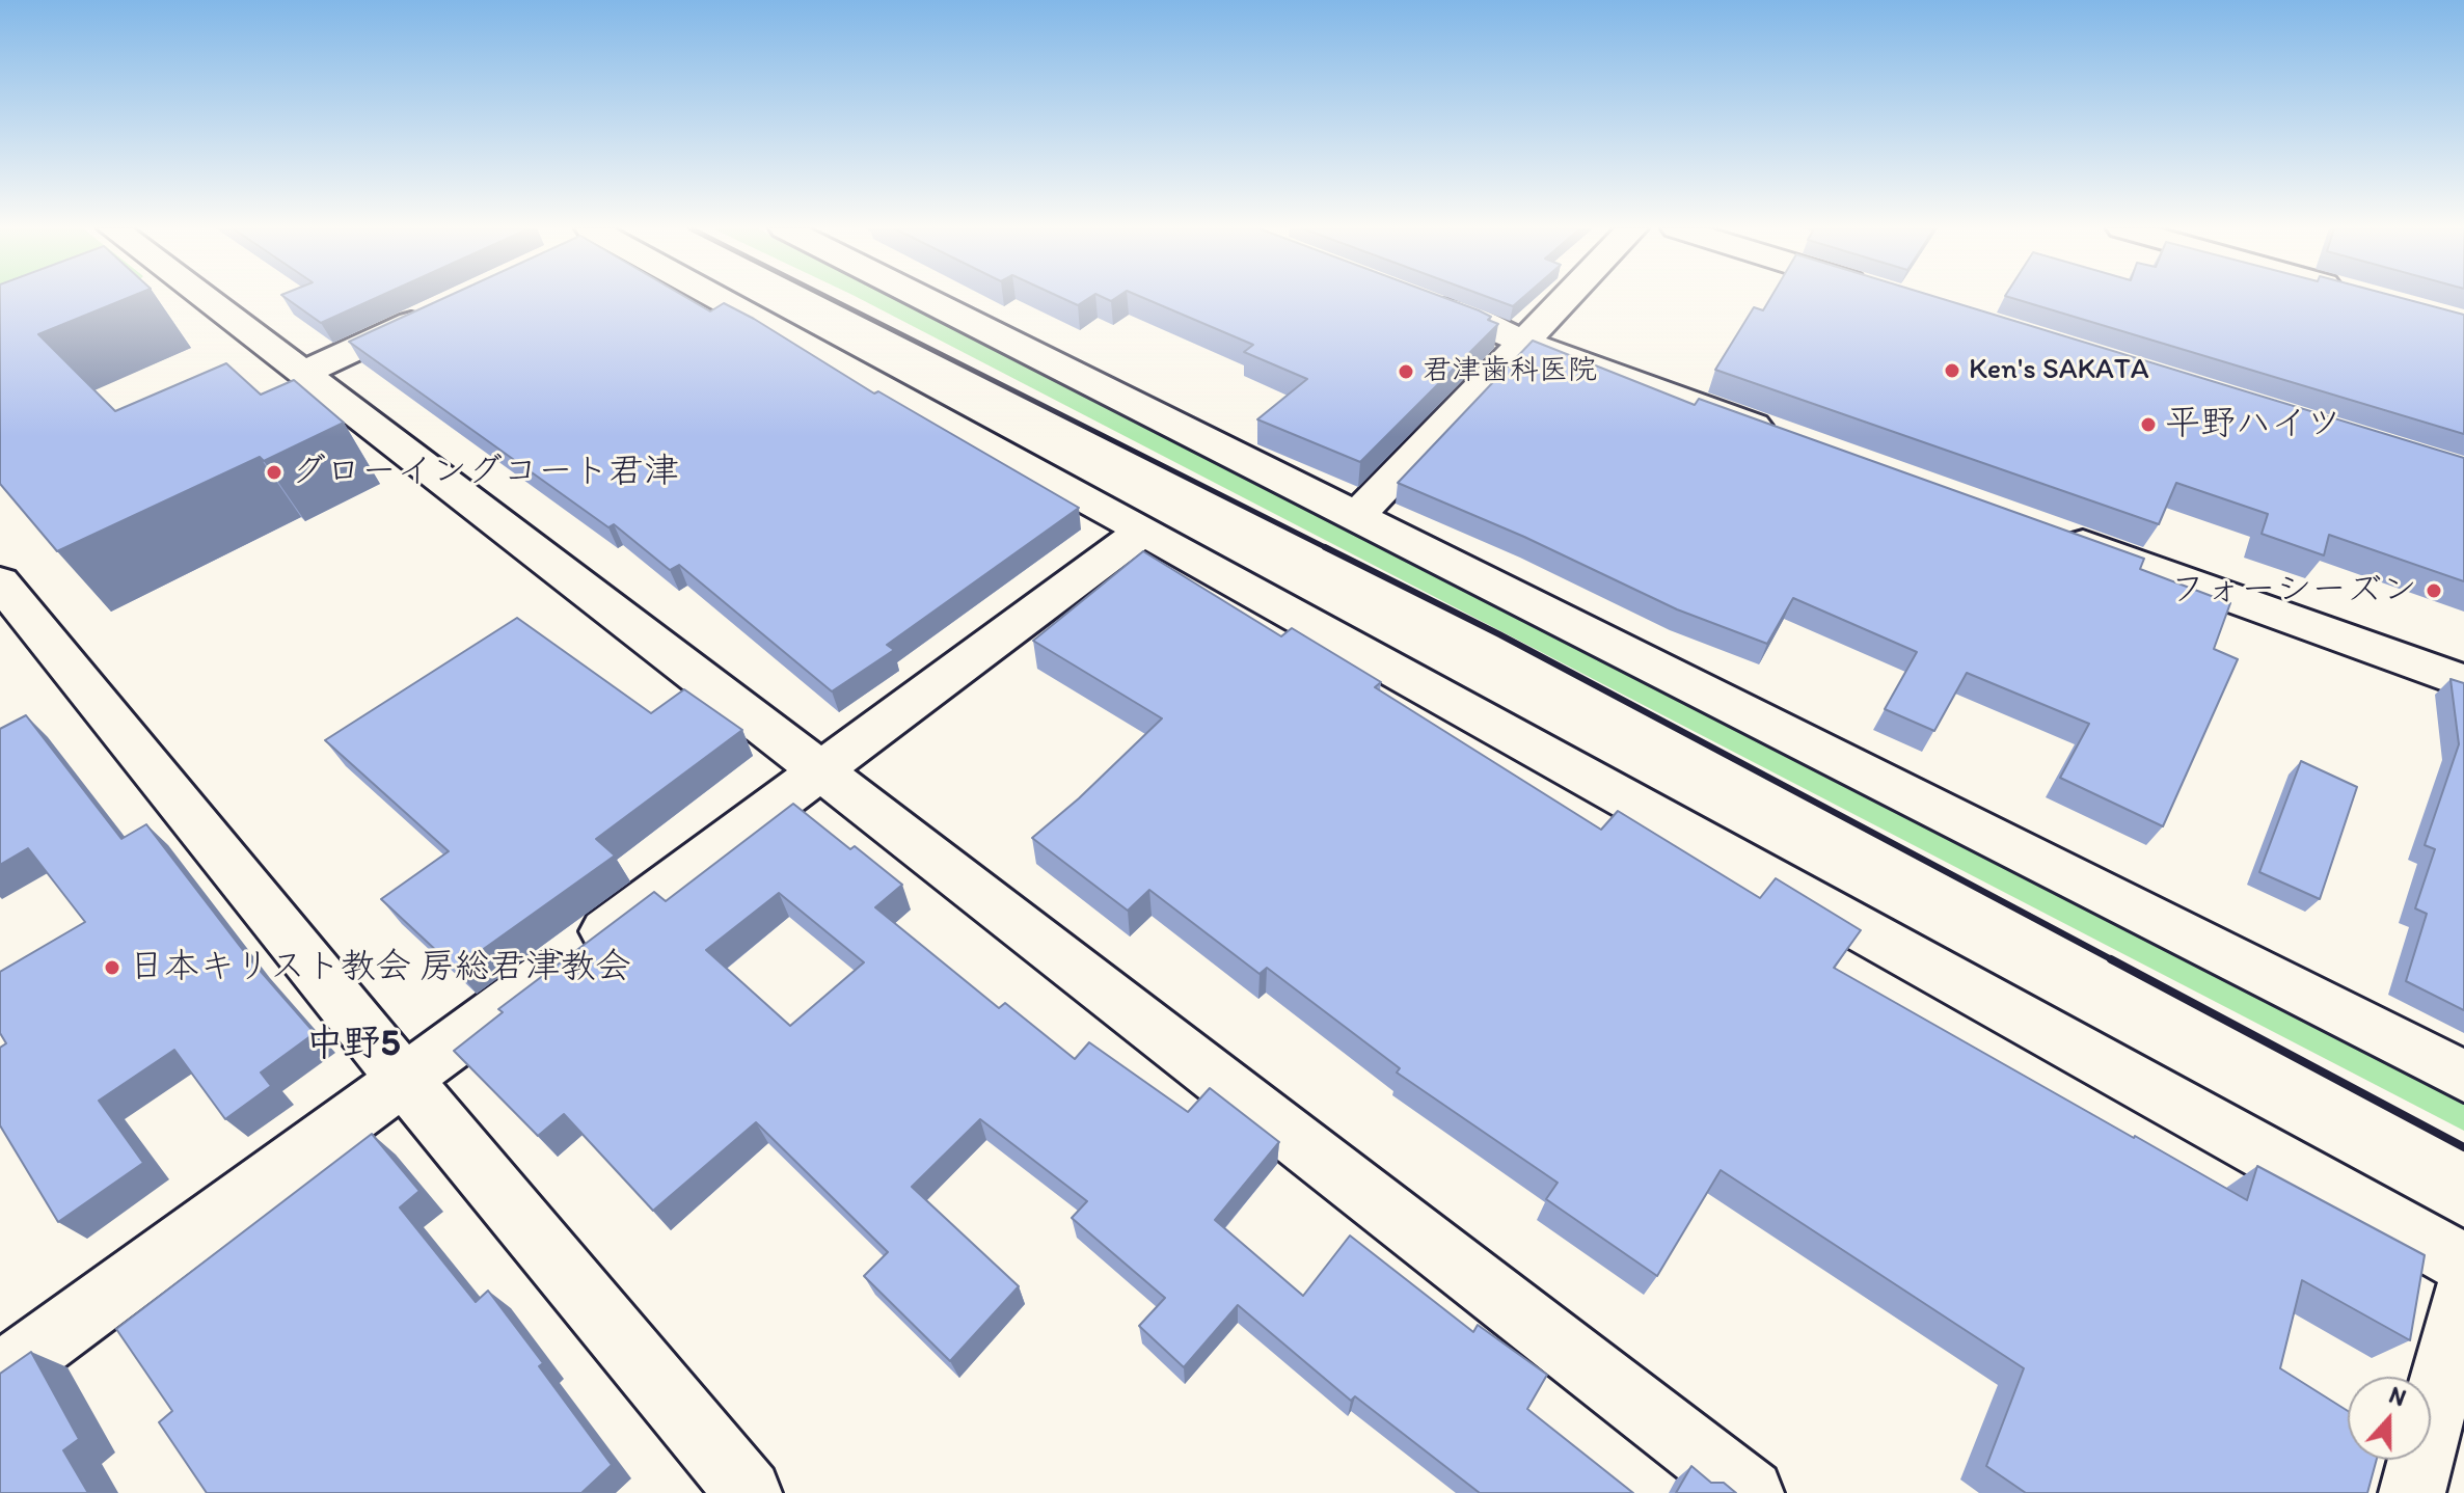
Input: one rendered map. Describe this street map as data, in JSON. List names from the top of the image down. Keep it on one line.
{"districts":["中野5"],"places":["Ken's SAKATA","君津歯科医院","平野ハイツ","グローイングコート君津","フォーシーズン","日本キリスト教会 房総君津教会"],"north":"top"}
